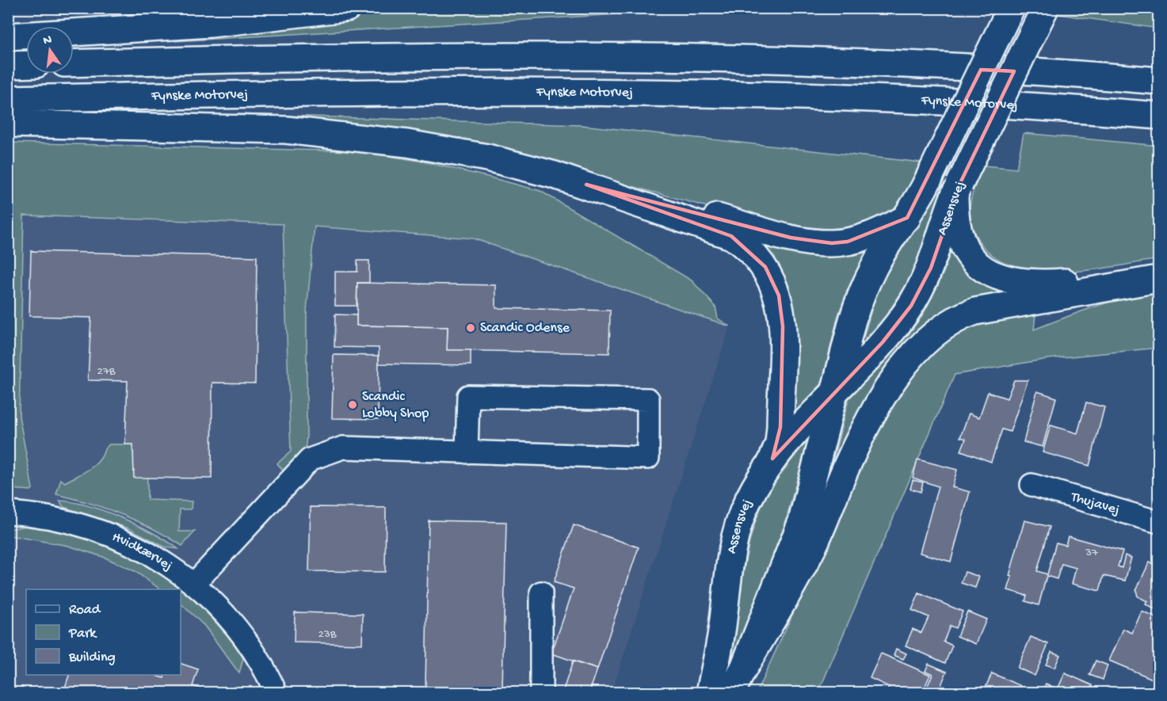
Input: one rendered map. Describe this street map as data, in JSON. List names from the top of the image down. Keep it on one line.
{"streets":{"main road":["Fynske Motorvej","Assensvej"],"street":["Thujavej","Hvidkærvej"]},"places":["Scandic Odense","Scandic Lobby Shop"],"house_numbers":["27B","37","23B"],"legend":["Road","Park","Building"],"north":"top"}
